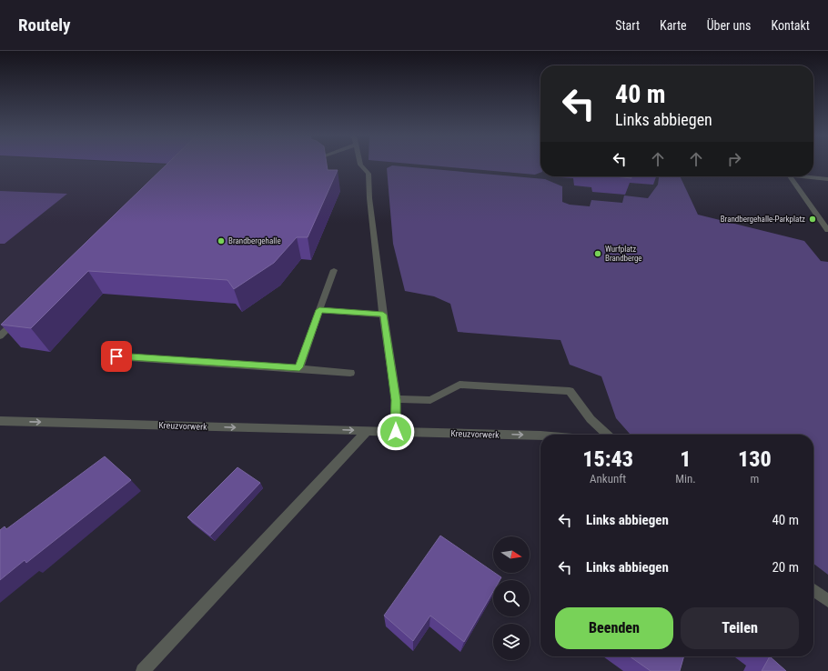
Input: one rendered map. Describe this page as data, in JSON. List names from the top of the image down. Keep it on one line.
{"streets":{"street":["Kreuzvorwerk"]},"places":["Brandbergehalle-Parkplatz","Brandbergehalle","Wurfplatz Brandberge"],"north":"right","page":{"header":"Routely","nav":["Start","Karte","Über uns","Kontakt"],"turn":["40 m","Links abbiegen"],"eta":["15:43","Ankunft","1","Min.","130","m"],"list":[{"name":"Links abbiegen","value":"40 m"},{"name":"Links abbiegen","value":"20 m"}],"buttons":["Beenden","Teilen"]}}
